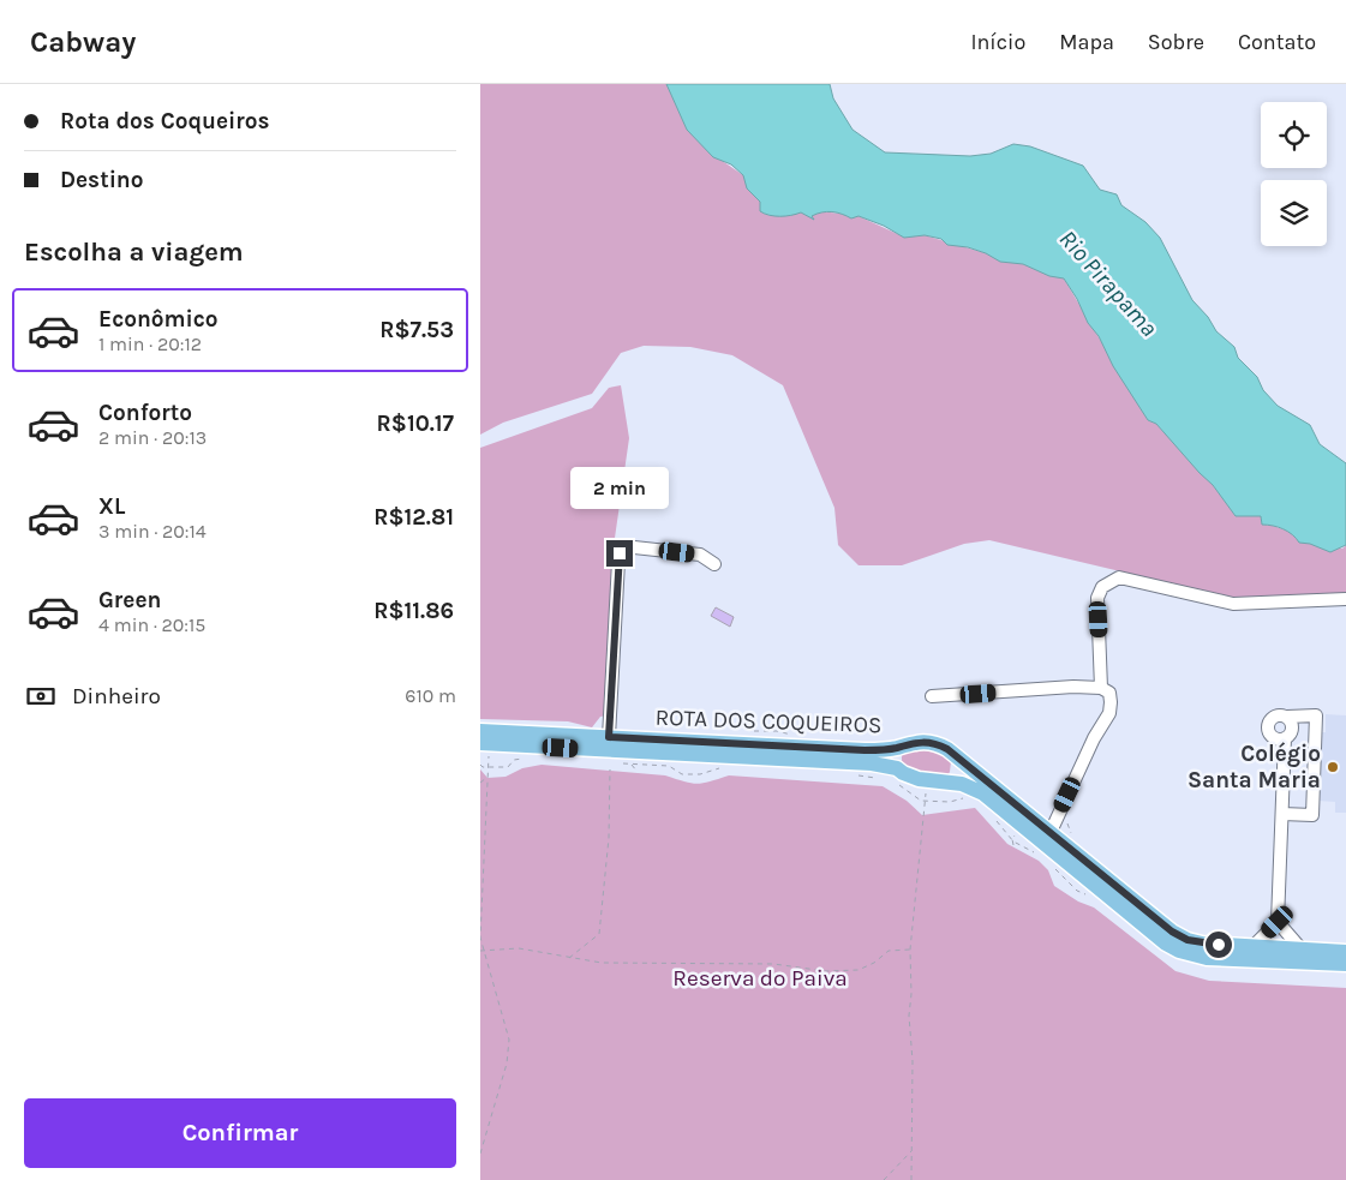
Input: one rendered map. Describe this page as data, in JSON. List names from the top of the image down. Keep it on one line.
{"streets":{"main road":["ROTA DOS COQUEIROS"]},"water":["Rio Pirapama"],"parks":["Reserva do Paiva"],"places":["Colégio Santa Maria"],"page":{"header":"Cabway","nav":["Início","Mapa","Sobre","Contato"],"banner":["Rota dos Coqueiros","Destino"],"heading":"Escolha a viagem","list":[{"name":"Econômico","note":"1 min · 20:12","value":"R$7.53"},{"name":"Conforto","note":"2 min · 20:13","value":"R$10.17"},{"name":"XL","note":"3 min · 20:14","value":"R$12.81"},{"name":"Green","note":"4 min · 20:15","value":"R$11.86"}],"bubble":"2 min","pay":["Dinheiro","610 m"],"buttons":"Confirmar"}}
